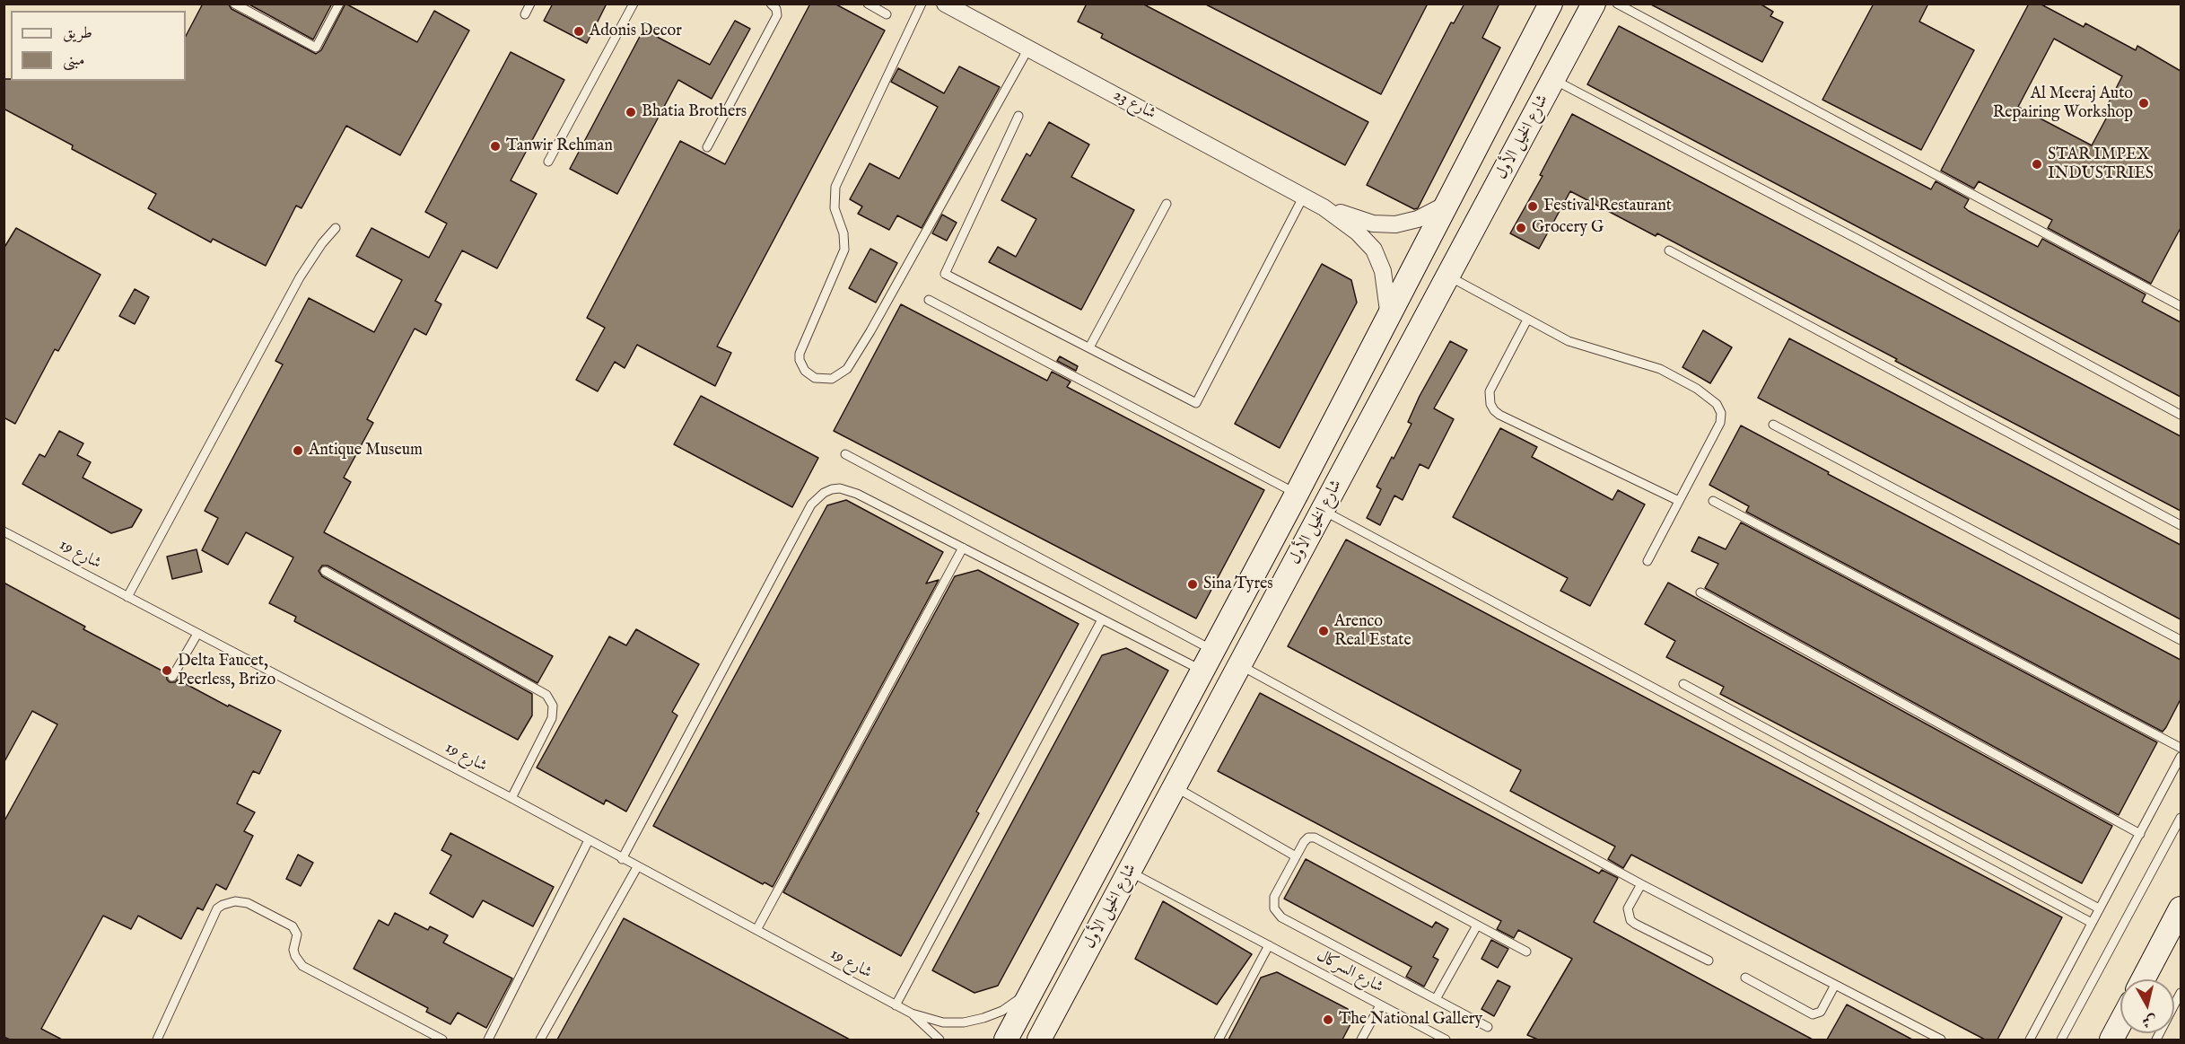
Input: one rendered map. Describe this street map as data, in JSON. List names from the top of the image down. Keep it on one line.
{"streets":{"main road":["شارع الخيل الأول"],"street":["شارع 23"],"lane":["شارع 19","شارع السركال"]},"crossings":[["شارع 23","شارع الخيل الأول"],["شارع الخيل الأول","شارع 19"],["شارع الخيل الأول","شارع السركال"]],"places":["Adonis Decor","Al Meeraj Auto Repairing Workshop","Bhatia Brothers","Tanwir Rehman","STAR IMPEX INDUSTRIES","Festival Restaurant","Grocery G","Antique Museum","Sina Tyres","Arenco Real Estate","Delta Faucet, Peerless, Brizo","The National Gallery"],"legend":["طريق","مبنى"],"north":"bottom"}
